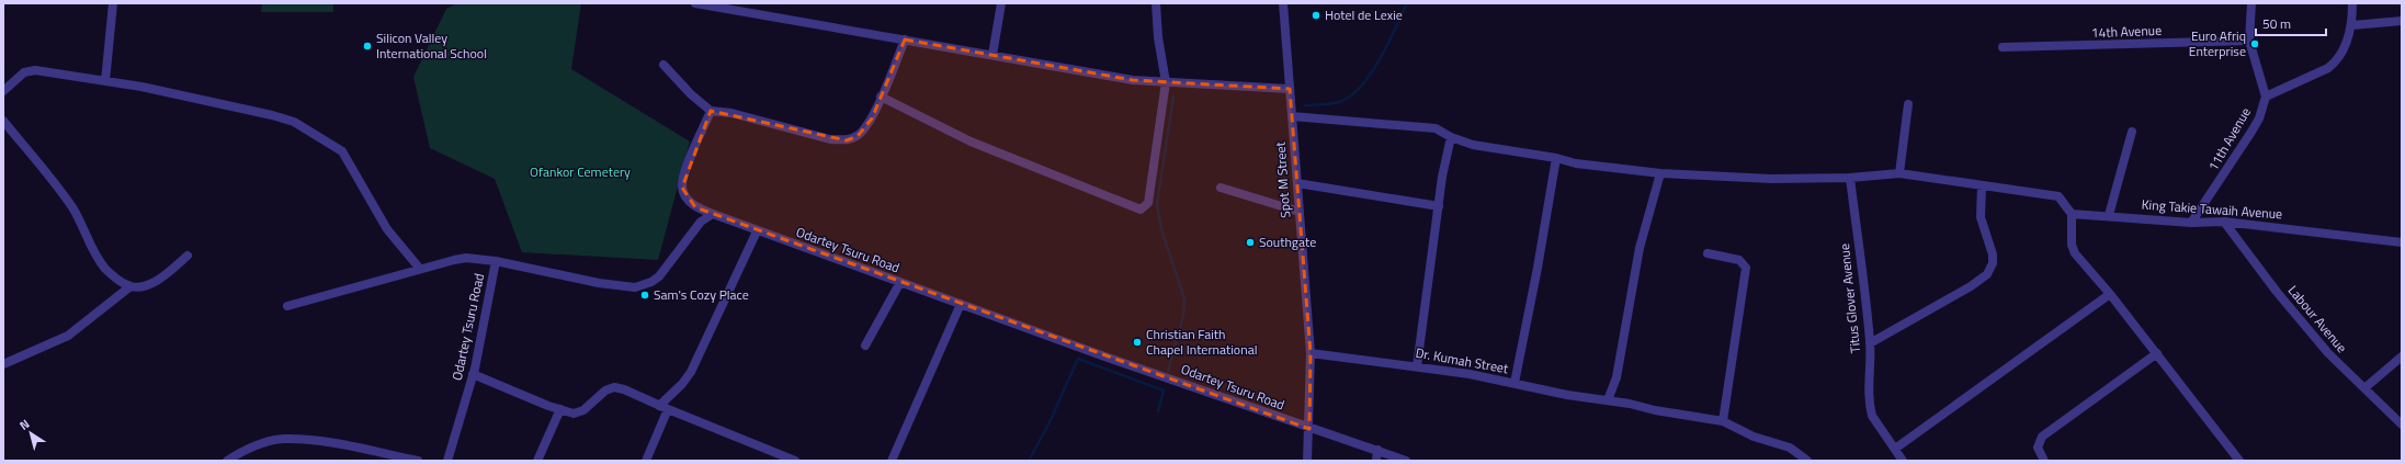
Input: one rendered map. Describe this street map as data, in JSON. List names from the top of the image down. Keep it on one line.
{"streets":{"street":["14th Avenue","11th Avenue","Spot M Street","King Takie Tawaih Avenue","Odartey Tsuru Road","Titus Glover Avenue","Labour Avenue","Dr. Kumah Street"]},"crossings":[["11th Avenue","King Takie Tawaih Avenue"],["Spot M Street","Odartey Tsuru Road"],["Spot M Street","Dr. Kumah Street"],["King Takie Tawaih Avenue","Labour Avenue"]],"parks":["Ofankor Cemetery"],"places":["Hotel de Lexie","Euro Afriq Enterprise","Silicon Valley International School","Southgate","Sam's Cozy Place","Christian Faith Chapel International"],"scale_bar":"50 m","north":"top left"}
